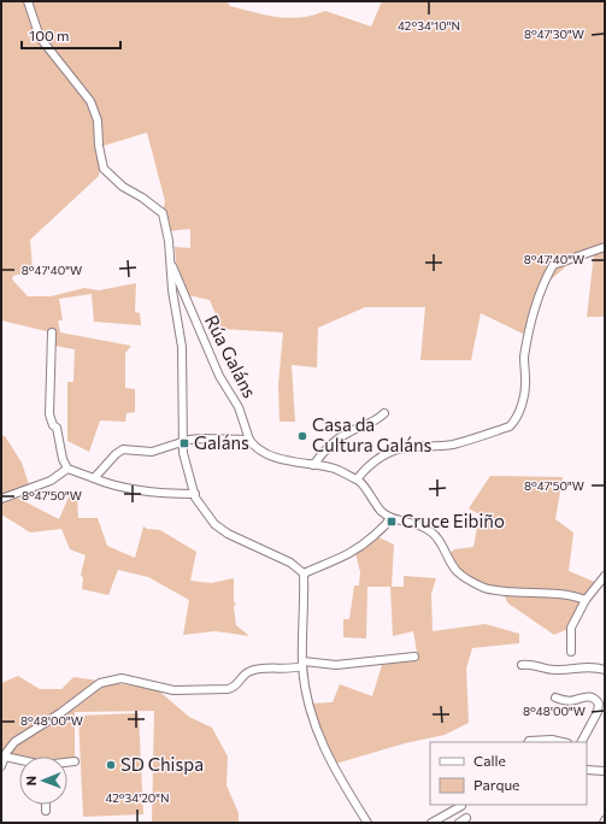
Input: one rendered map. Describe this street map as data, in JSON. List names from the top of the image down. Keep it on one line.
{"streets":{"street":["Rúa Galáns"]},"places":{"other":["Casa da Cultura Galáns","SD Chispa"],"transit":["Galáns","Cruce Eibiño"]},"legend":["Calle","Parque"],"scale_bar":"100 m","north":"left","coordinates":["42°34'10\"N","8°47'30\"W","8°47'40\"W","8°47'50\"W","8°48'00\"W","42°34'20\"N"]}
